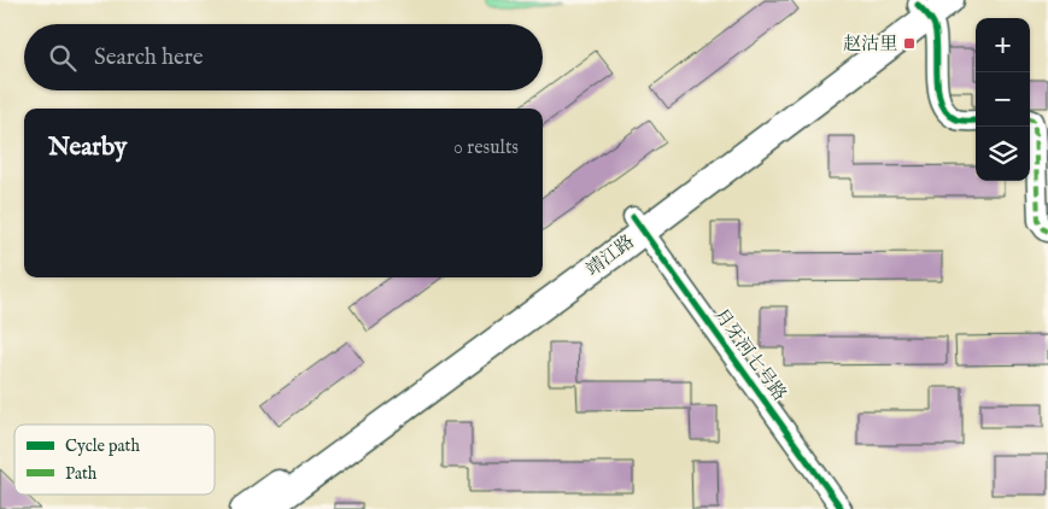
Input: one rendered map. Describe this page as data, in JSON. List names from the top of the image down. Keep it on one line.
{"streets":{"main road":["靖江路"],"street":["月牙河七号路"]},"crossings":[["靖江路","月牙河七号路"]],"places":{"transit":["赵沽里"]},"legend":["Cycle path","Path"],"page":{"map_buttons":["+","−"],"search":"Search here","heading":["Nearby","0 results"]}}
